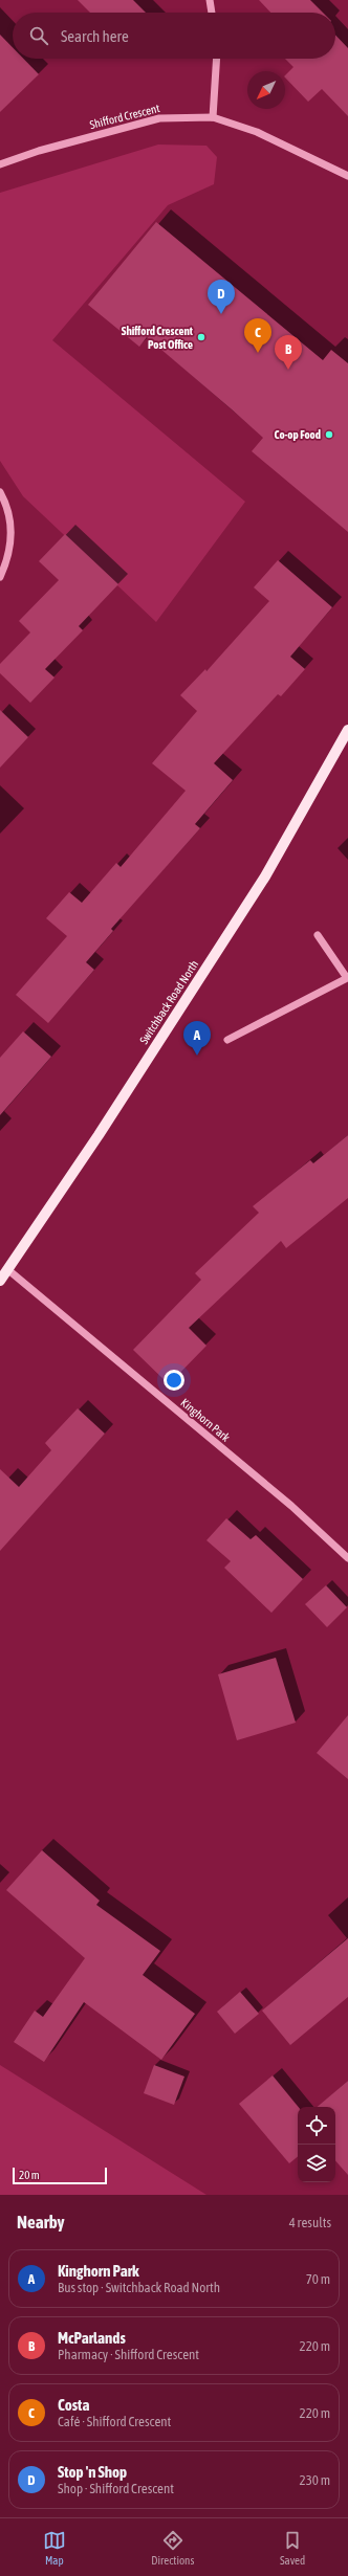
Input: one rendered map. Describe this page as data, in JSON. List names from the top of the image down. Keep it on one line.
{"streets":{"main road":["Switchback Road North"],"street":["Shifford Crescent","Kinghorn Park"]},"crossings":[["Switchback Road North","Kinghorn Park"]],"places":["Shifford Crescent Post Office","Co-op Food"],"scale_bar":"20 m","north":"bottom left","page":{"search":"Search here","pins":["D","C","B","A"],"scale":"20 m","heading":["Nearby","4 results"],"list":[{"mark":"A","name":"Kinghorn Park","note":"Bus stop · Switchback Road North","value":"70 m"},{"mark":"B","name":"McParlands","note":"Pharmacy · Shifford Crescent","value":"220 m"},{"mark":"C","name":"Costa","note":"Café · Shifford Crescent","value":"220 m"},{"mark":"D","name":"Stop 'n Shop","note":"Shop · Shifford Crescent","value":"230 m"}],"nav":["Map","Directions","Saved"]}}
